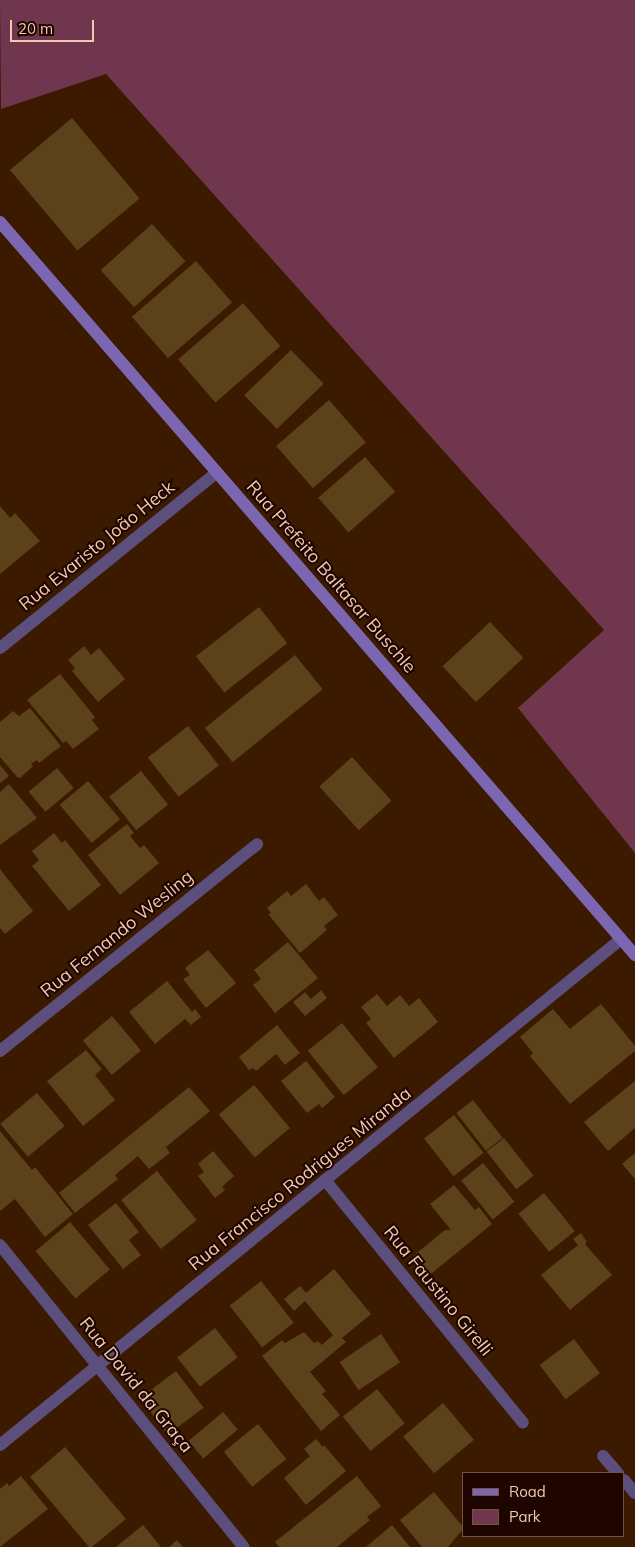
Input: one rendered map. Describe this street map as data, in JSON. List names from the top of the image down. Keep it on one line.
{"streets":{"main road":["Rua Prefeito Baltasar Buschle"],"street":["Rua Evaristo João Heck","Rua Fernando Wesling","Rua Francisco Rodrigues Miranda","Rua Faustino Girelli","Rua David da Graça"]},"crossings":[["Rua Evaristo João Heck","Rua Prefeito Baltasar Buschle"],["Rua Prefeito Baltasar Buschle","Rua Francisco Rodrigues Miranda"],["Rua Francisco Rodrigues Miranda","Rua Faustino Girelli"],["Rua Francisco Rodrigues Miranda","Rua David da Graça"]],"legend":["Road","Park"],"scale_bar":"20 m"}
